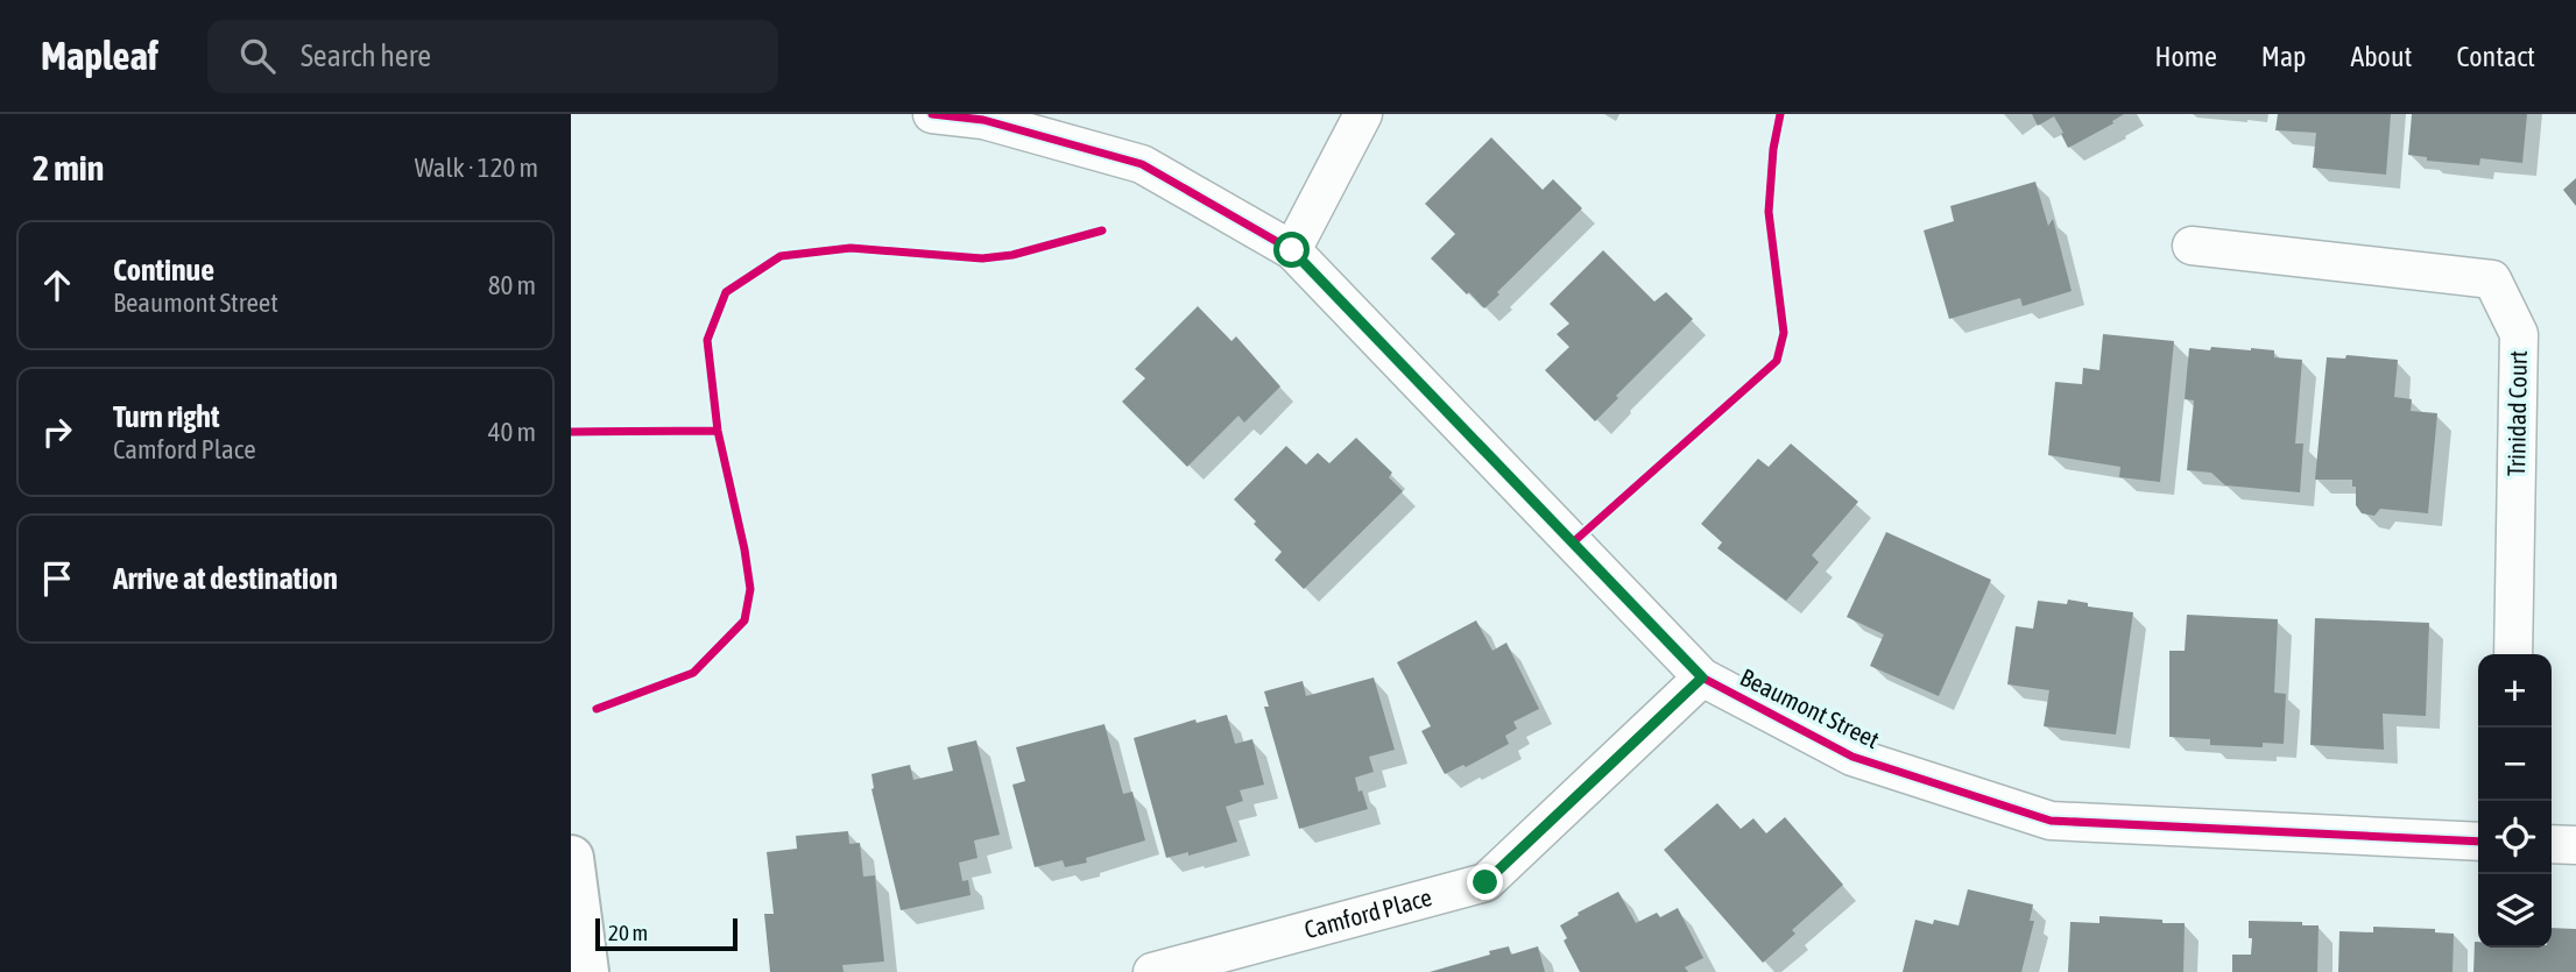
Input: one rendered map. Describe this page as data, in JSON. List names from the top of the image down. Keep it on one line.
{"streets":{"street":["Trinidad Court","Beaumont Street","Camford Place"]},"crossings":[["Beaumont Street","Camford Place"]],"scale_bar":"20 m","page":{"header":"Mapleaf","search":"Search here","nav":["Home","Map","About","Contact"],"heading":["2 min","Walk · 120 m"],"list":[["Continue","Beaumont Street","80 m"],["Turn right","Camford Place","40 m"],"Arrive at destination"],"map_buttons":["+","−"],"scale":"20 m"}}
